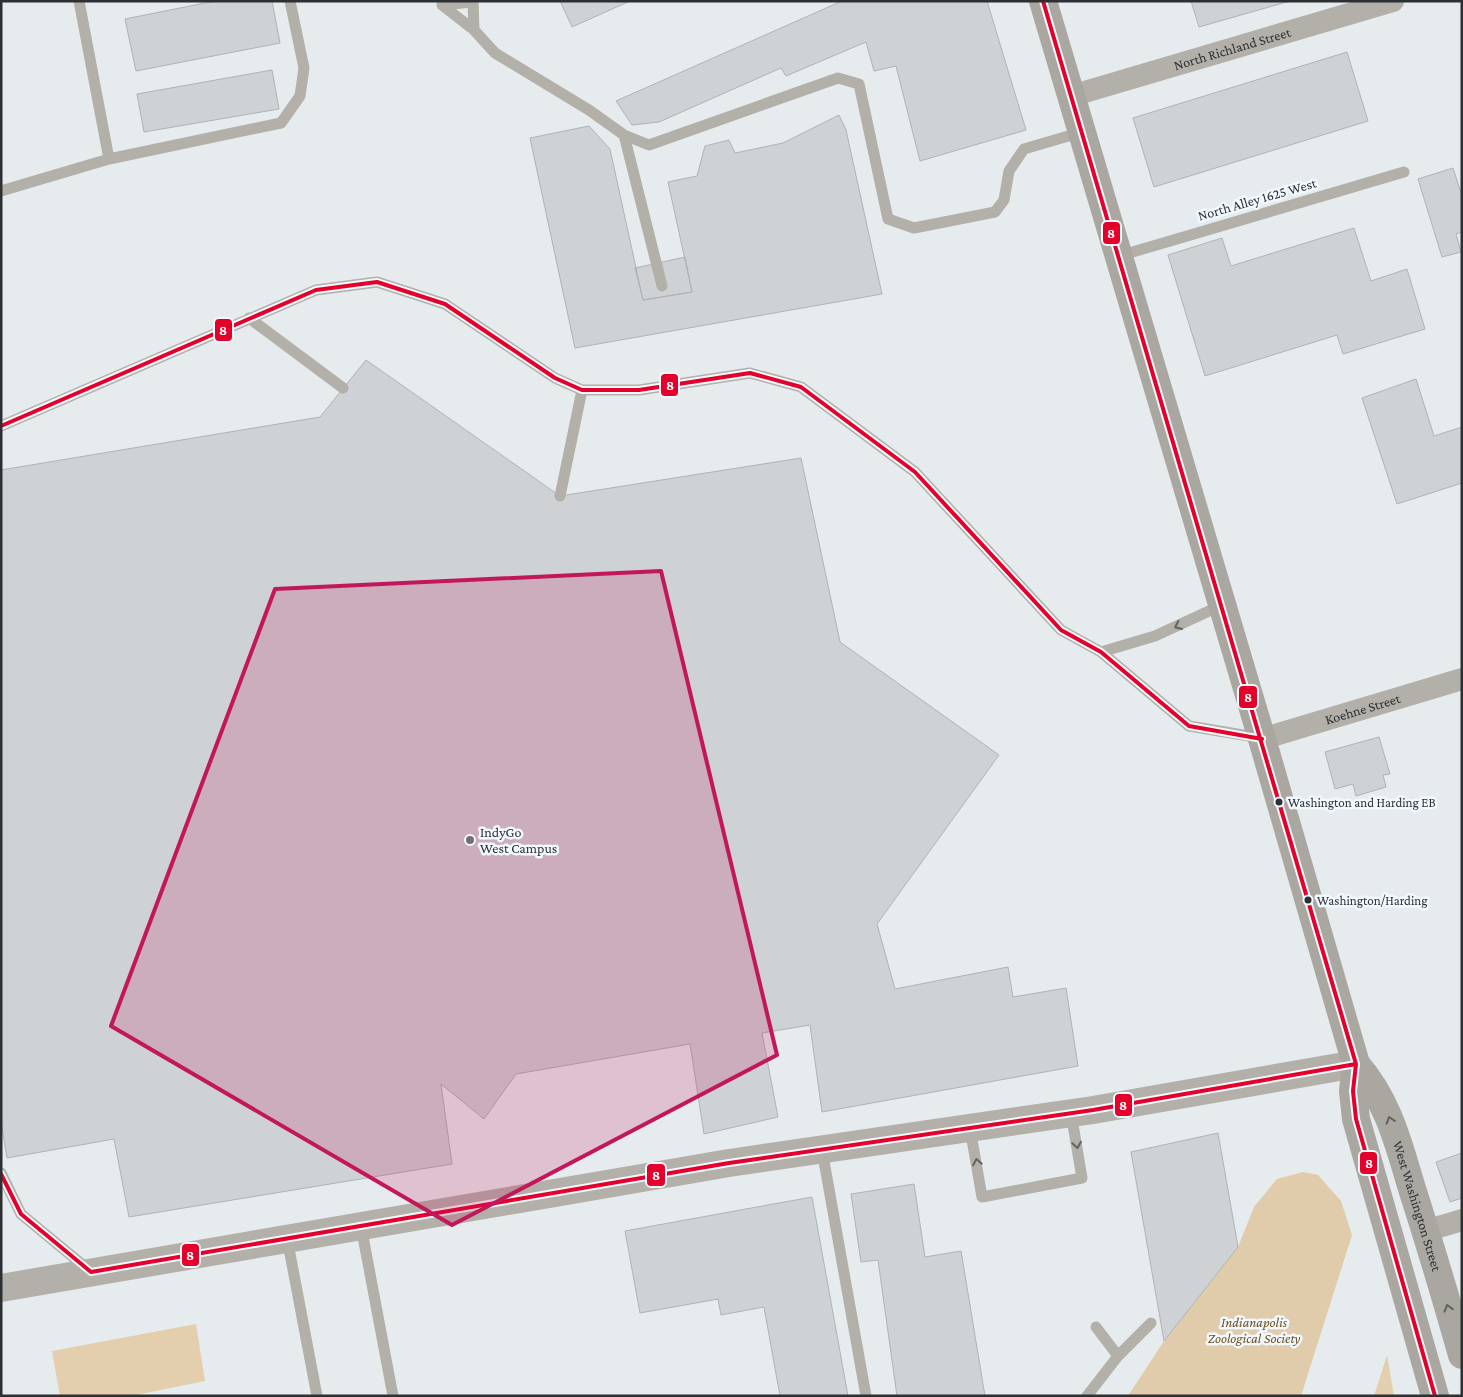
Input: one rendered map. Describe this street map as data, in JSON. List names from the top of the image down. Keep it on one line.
{"streets":{"main road":["West Washington Street"],"street":["North Richland Street","Koehne Street"],"lane":["North Alley 1625 West"]},"crossings":[["North Richland Street","West Washington Street"],["North Alley 1625 West","West Washington Street"],["Koehne Street","West Washington Street"]],"parks":["Indianapolis Zoological Society"],"places":["Washington and Harding EB","IndyGo West Campus","Washington/Harding"],"lines":["transit line 8"]}
